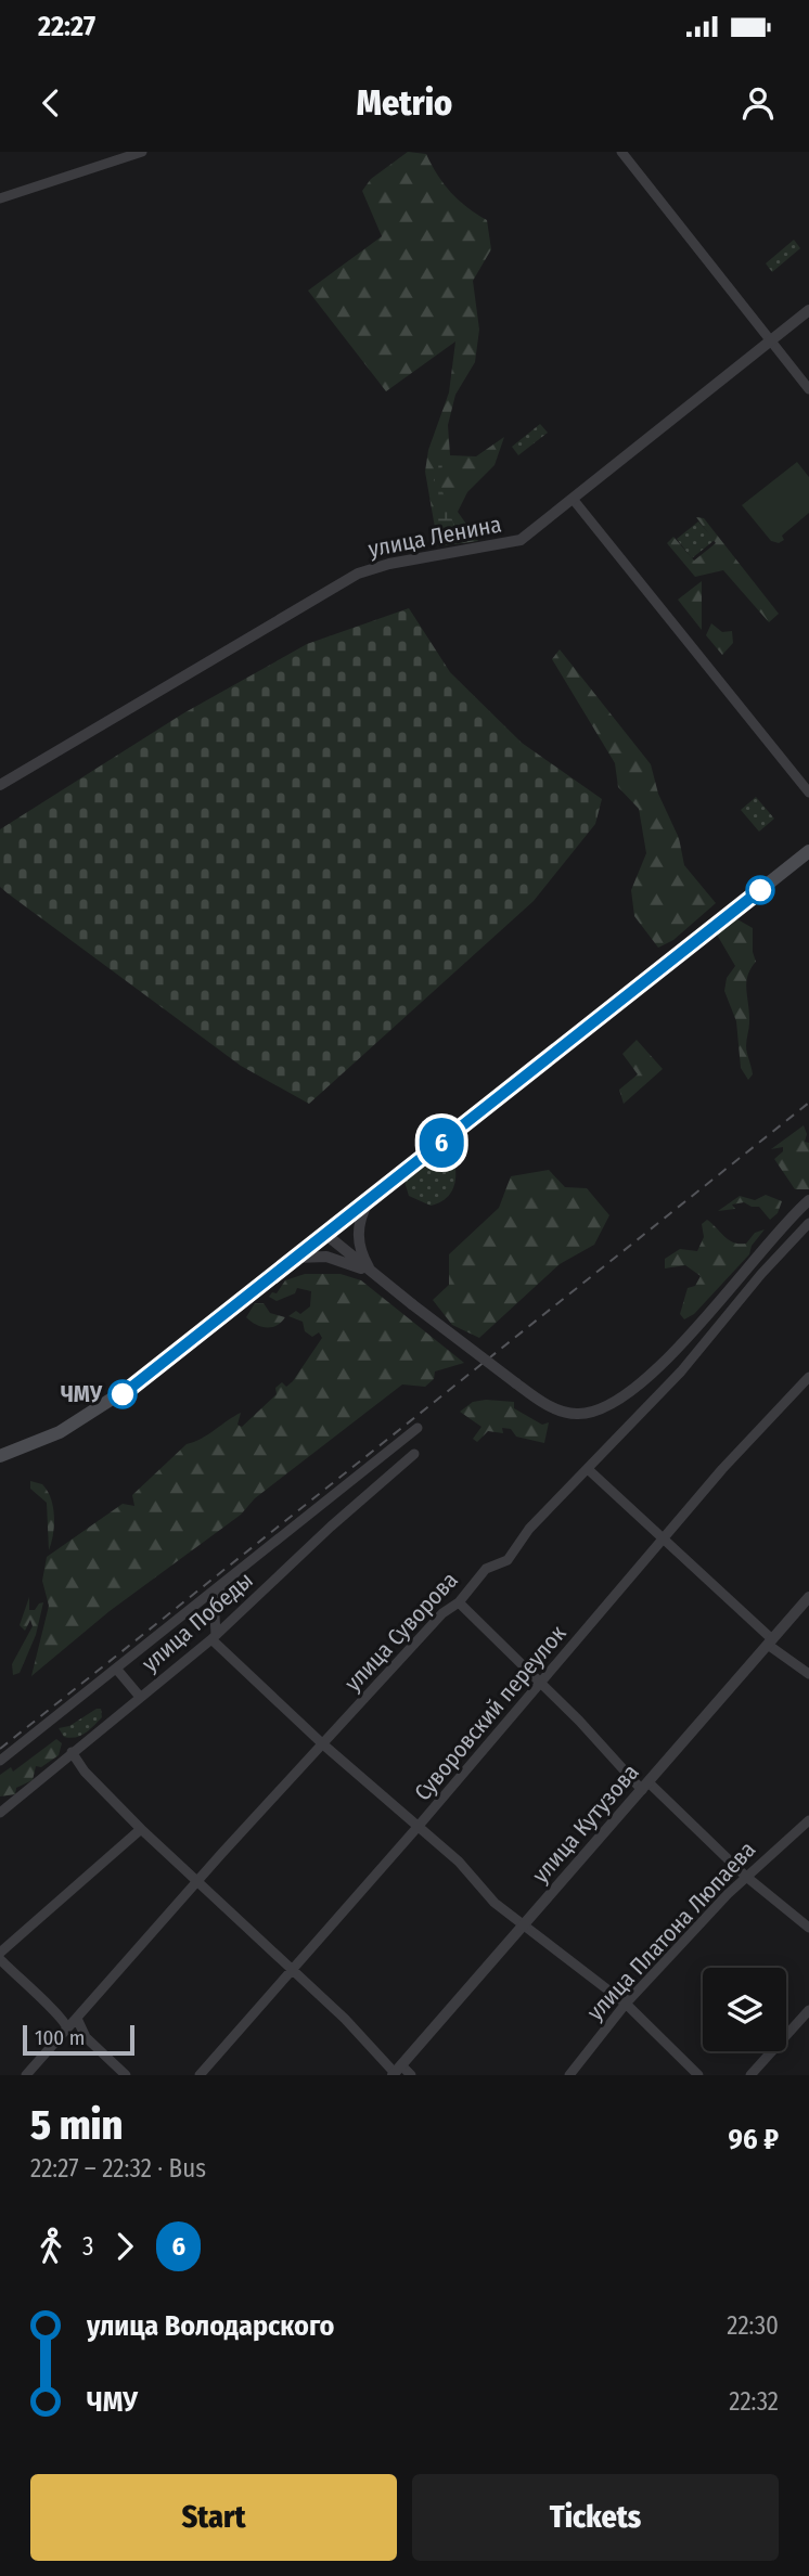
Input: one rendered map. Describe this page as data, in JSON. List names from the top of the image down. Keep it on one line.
{"streets":{"street":["улица Ленина","улица Победы","улица Суворова","Суворовский переулок","улица Кутузова","улица Платона Люпаева"]},"places":["ЧМУ"],"lines":["bus line 6"],"scale_bar":"100 m","page":{"status":"22:27","header":"Metrio","on_map":"6","scale":"100 m","heading":["5 min","22:27 – 22:32 · Bus","96 ₽"],"legs":["3","6"],"list":[{"name":"улица Володарского","value":"22:30"},{"name":"ЧМУ","value":"22:32"}],"buttons":["Start","Tickets"]}}
